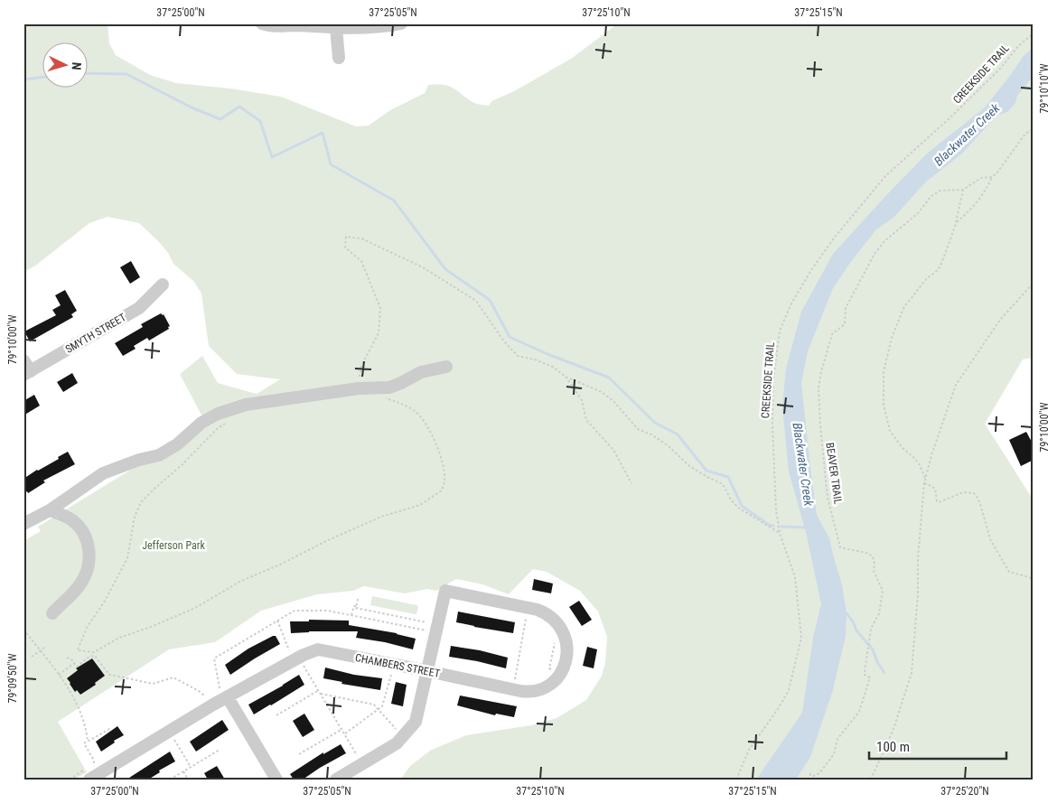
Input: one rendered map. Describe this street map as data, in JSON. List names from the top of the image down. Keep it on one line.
{"streets":{"street":["SMYTH STREET","CHAMBERS STREET"],"path":["CREEKSIDE TRAIL","BEAVER TRAIL"]},"water":["Blackwater Creek"],"parks":["Jefferson Park"],"scale_bar":"100 m","north":"right","coordinates":["37°25'00\"N","37°25'05\"N","37°25'10\"N","37°25'15\"N","79°10'10\"W","79°10'00\"W","79°09'50\"W","37°25'20\"N"]}
